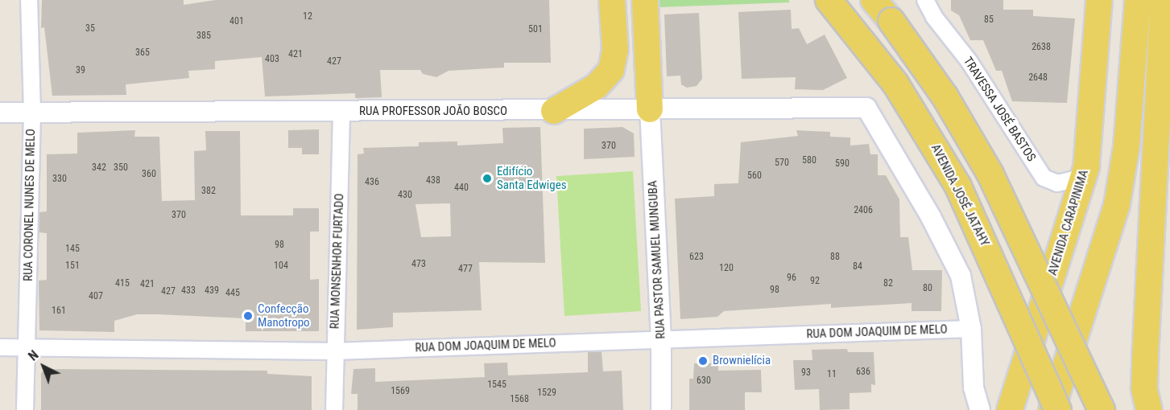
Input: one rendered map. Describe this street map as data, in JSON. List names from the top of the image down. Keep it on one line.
{"streets":{"main road":["AVENIDA JOSÉ JATAHY","AVENIDA CARAPINIMA"],"street":["TRAVESSA JOSÉ BASTOS","RUA PROFESSOR JOÃO BOSCO","RUA CORONEL NUNES DE MELO","RUA PASTOR SAMUEL MUNGUBA","RUA MONSENHOR FURTADO","RUA DOM JOAQUIM DE MELO"]},"crossings":[["TRAVESSA JOSÉ BASTOS","AVENIDA CARAPINIMA"],["RUA PROFESSOR JOÃO BOSCO","RUA CORONEL NUNES DE MELO"],["RUA PROFESSOR JOÃO BOSCO","RUA PASTOR SAMUEL MUNGUBA"],["RUA PROFESSOR JOÃO BOSCO","RUA MONSENHOR FURTADO"],["RUA PROFESSOR JOÃO BOSCO","RUA DOM JOAQUIM DE MELO"],["RUA CORONEL NUNES DE MELO","RUA DOM JOAQUIM DE MELO"],["RUA PASTOR SAMUEL MUNGUBA","RUA DOM JOAQUIM DE MELO"],["RUA MONSENHOR FURTADO","RUA DOM JOAQUIM DE MELO"]],"places":["Edifício Santa Edwiges","Confecção Manotropo","Brownielícia"],"house_numbers":["12","85","401","35","501","385","2638","365","421","403","427","39","2648","370","580","570","590","342","350","360","560","330","438","436","440","382","430","2406","370","98","145","623","88","473","151","104","84","120","477","96","92","415","82","421","80","98","433","439","427","445","407","161","636","93","11","630","1545","1569","1529","1568"],"north":"top left"}
